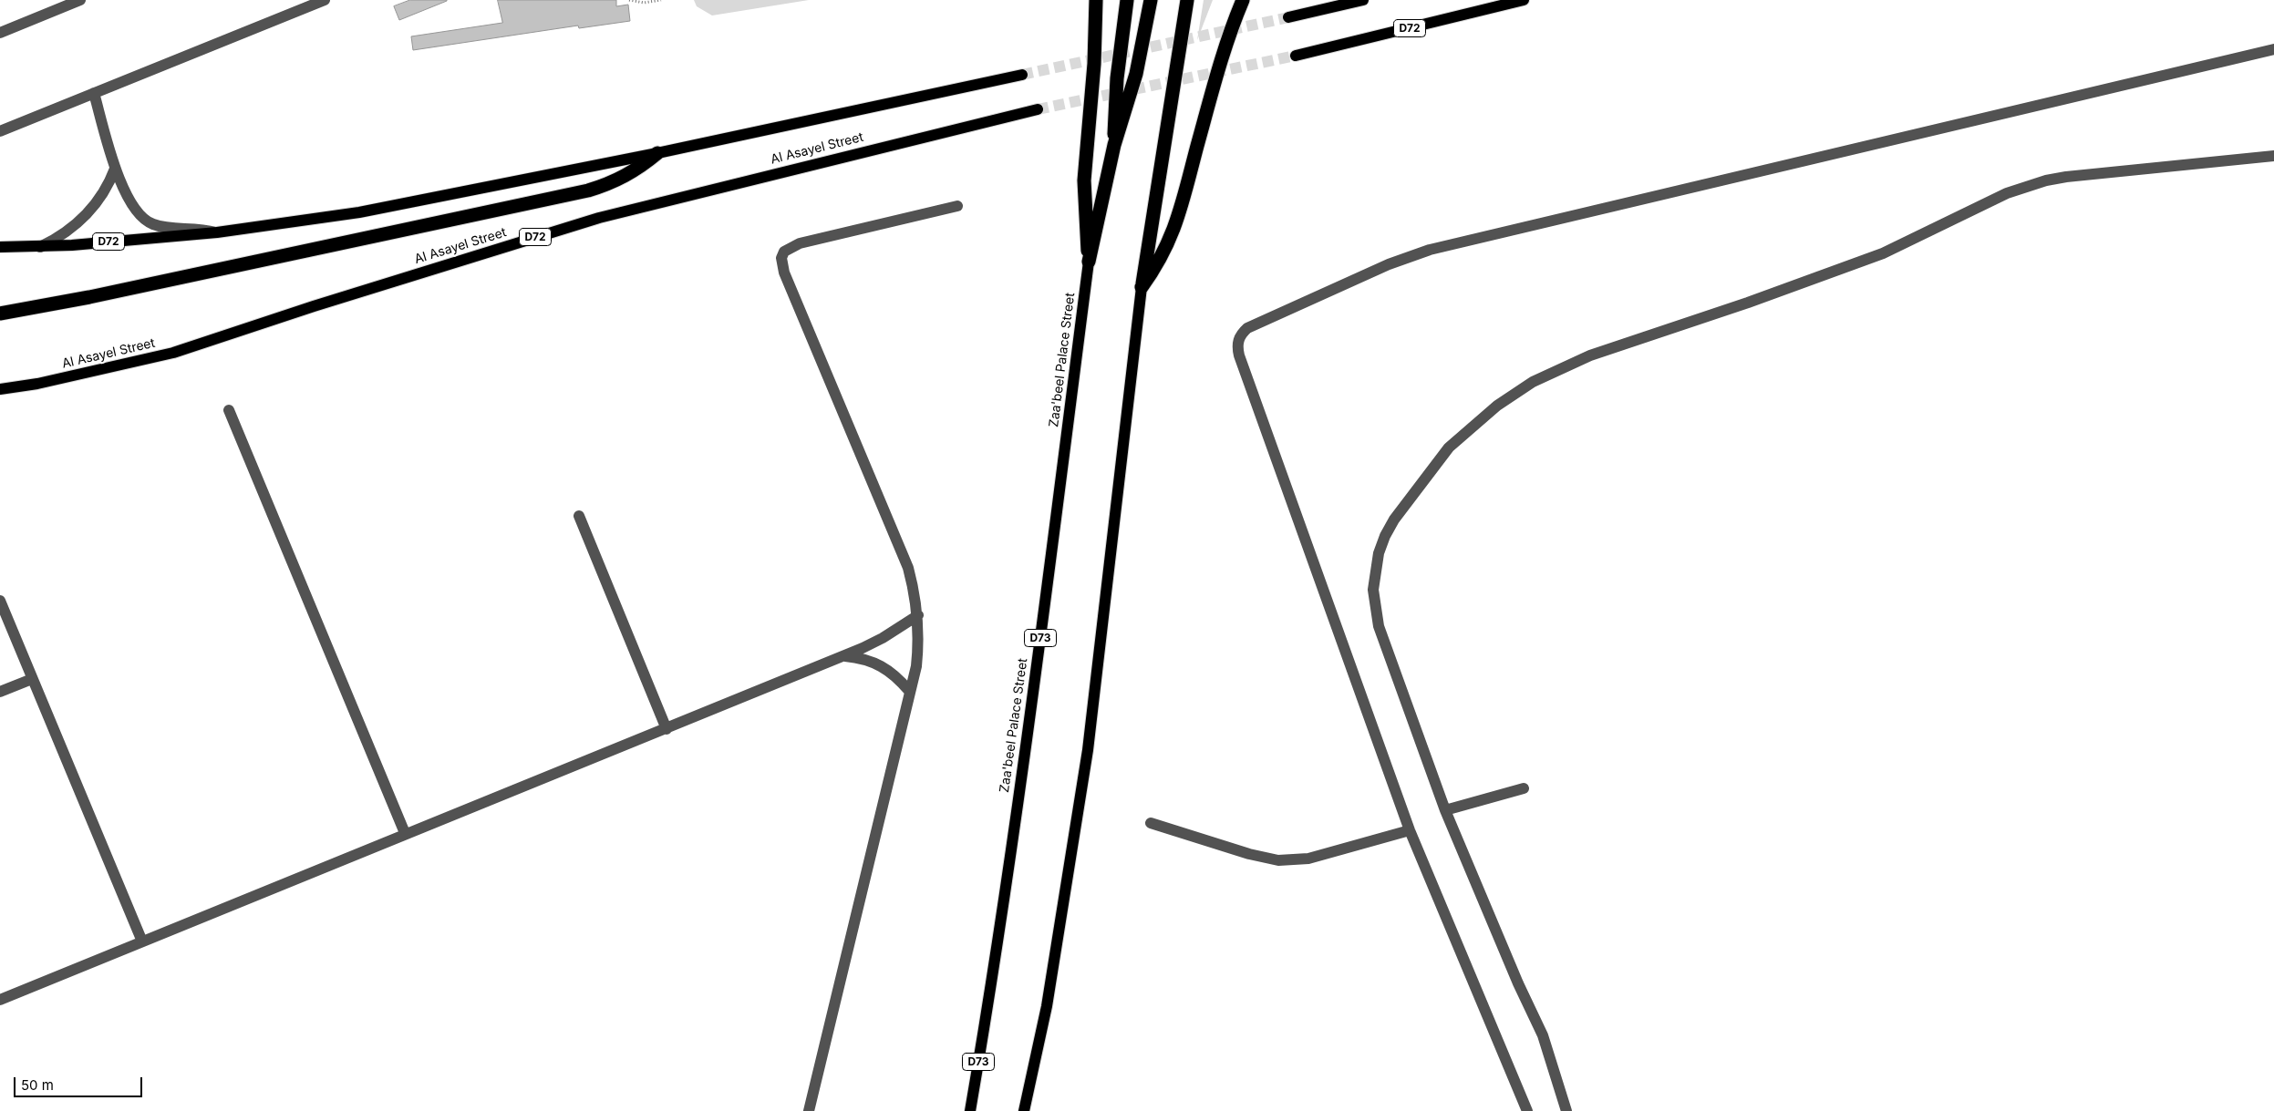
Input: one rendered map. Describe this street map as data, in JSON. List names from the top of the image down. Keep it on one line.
{"streets":{"main road":["D72","Al Asayel Street","Zaa'beel Palace Street","D73"]},"scale_bar":"50 m"}
